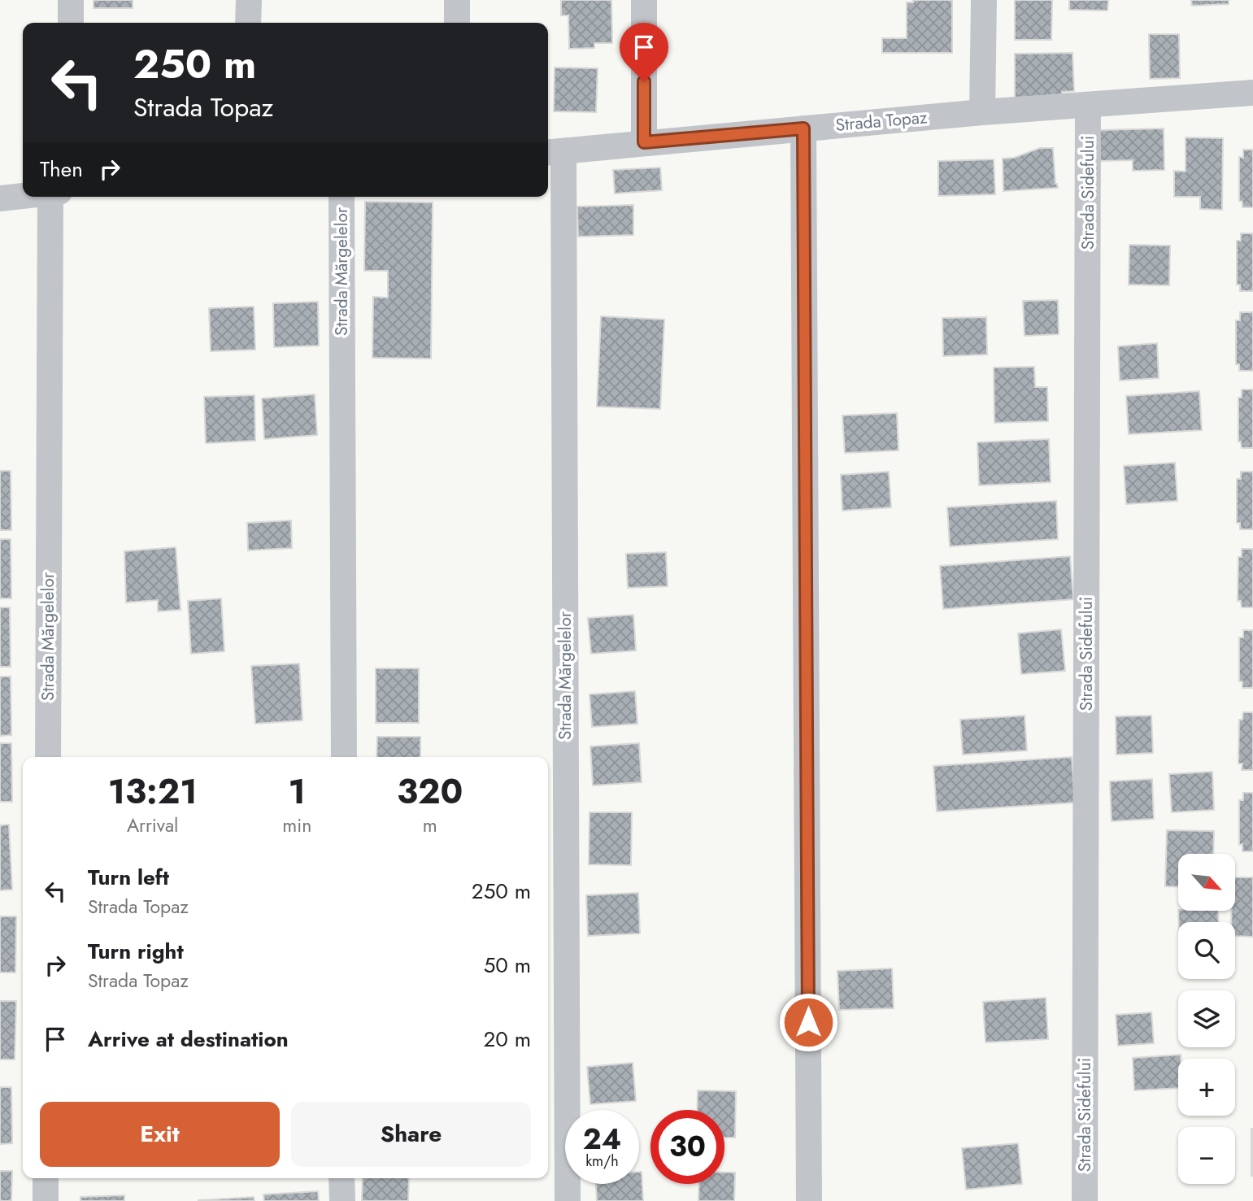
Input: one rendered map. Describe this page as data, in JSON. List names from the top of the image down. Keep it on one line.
{"streets":{"street":["Strada Topaz","Strada Sidefului","Strada Mărgelelor"]},"crossings":[["Strada Topaz","Strada Sidefului"],["Strada Topaz","Strada Mărgelelor"]],"north":"bottom right","page":{"turn":["250 m","Strada Topaz"],"then":"Then","eta":["13:21","Arrival","1","min","320","m"],"map_buttons":["+","−"],"list":[{"name":"Turn left","note":"Strada Topaz","value":"250 m"},{"name":"Turn right","note":"Strada Topaz","value":"50 m"},{"name":"Arrive at destination","value":"20 m"}],"buttons":["Exit","Share"],"speed":"24 km/h","limit":"30"}}
